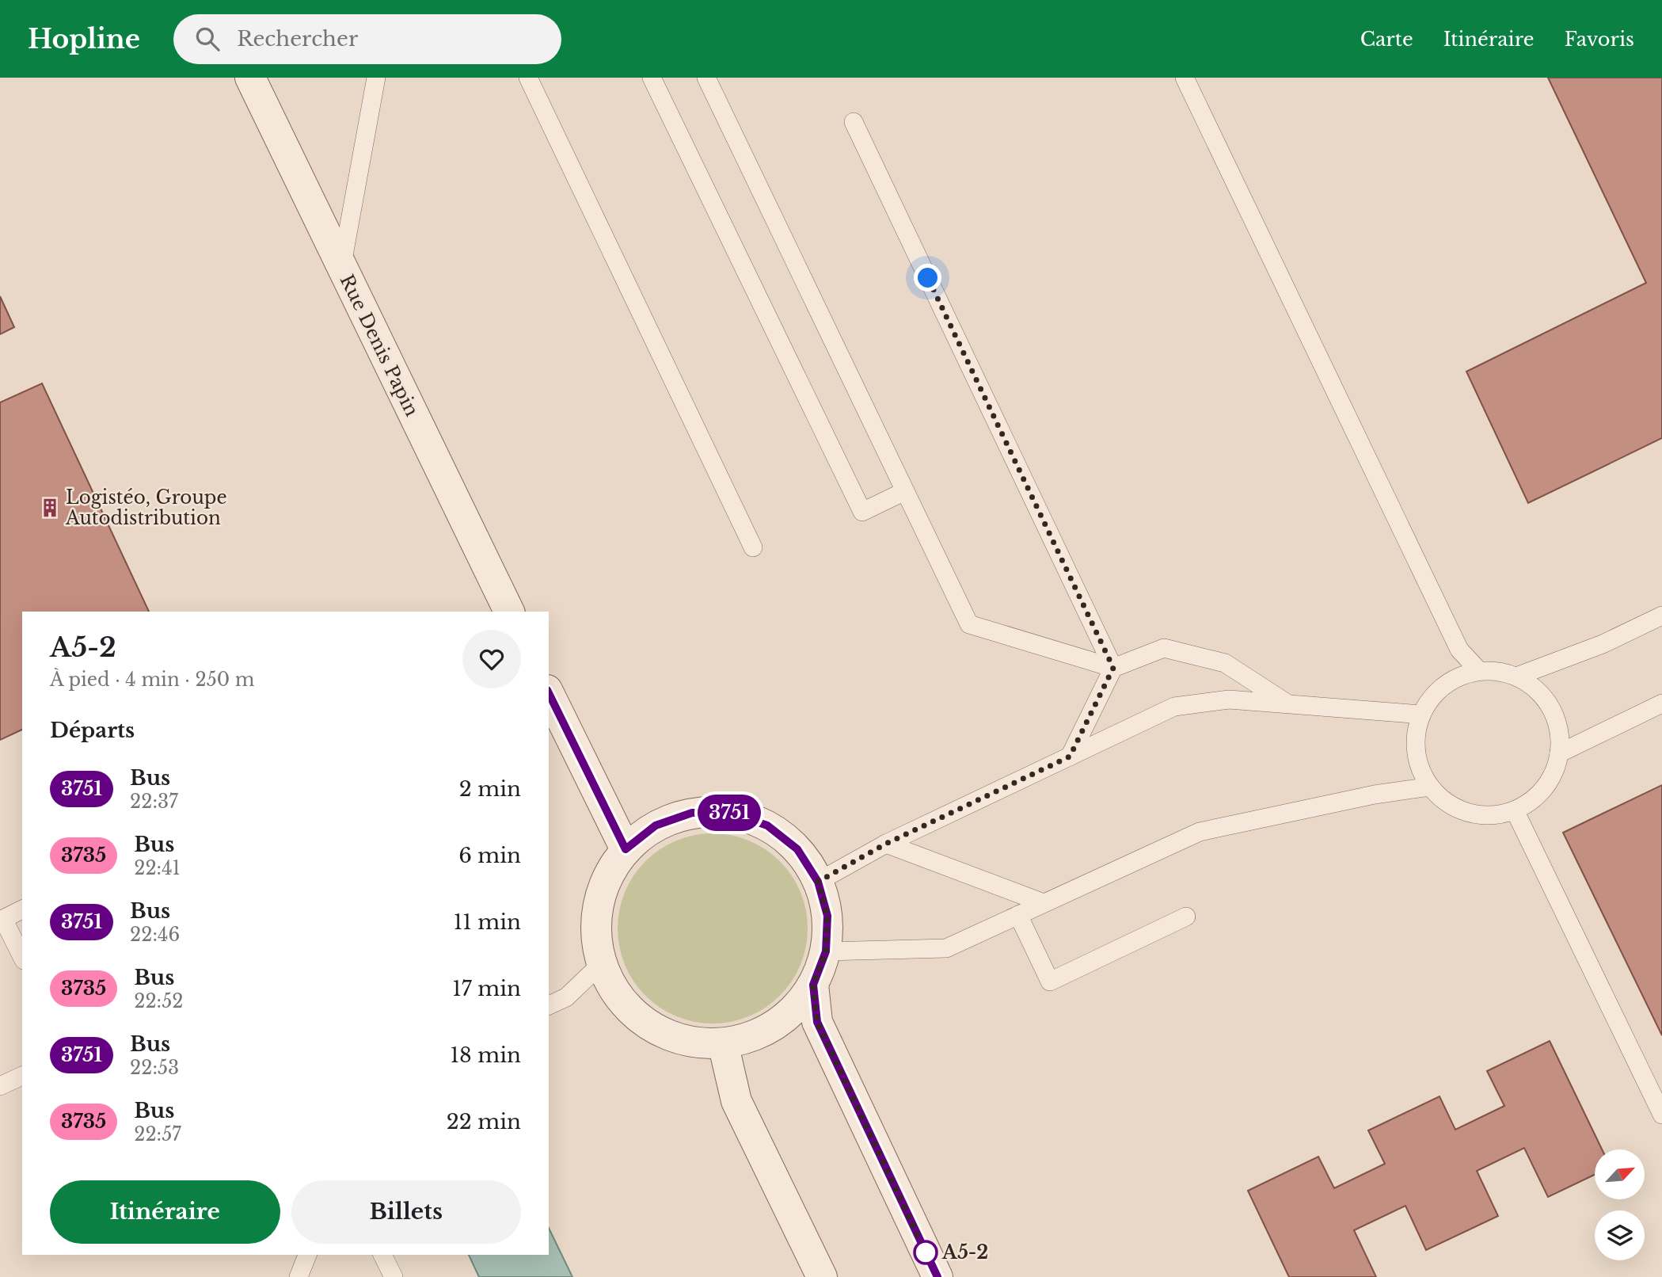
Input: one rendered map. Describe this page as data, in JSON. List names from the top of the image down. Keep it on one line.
{"streets":{"street":["Rue Denis Papin"]},"places":{"building":["Logistéo, Groupe Autodistribution"],"other":["A5-2"]},"lines":["bus line 3751"],"north":"top right","page":{"header":"Hopline","search":"Rechercher","nav":["Carte","Itinéraire","Favoris"],"on_map":"3751","heading":[["A5-2","À pied · 4 min · 250 m"],"Départs"],"list":[{"mark":"3751","name":"Bus","note":"22:37","value":"2 min"},{"mark":"3735","name":"Bus","note":"22:41","value":"6 min"},{"mark":"3751","name":"Bus","note":"22:46","value":"11 min"},{"mark":"3735","name":"Bus","note":"22:52","value":"17 min"},{"mark":"3751","name":"Bus","note":"22:53","value":"18 min"},{"mark":"3735","name":"Bus","note":"22:57","value":"22 min"}],"buttons":["Itinéraire","Billets"]}}
